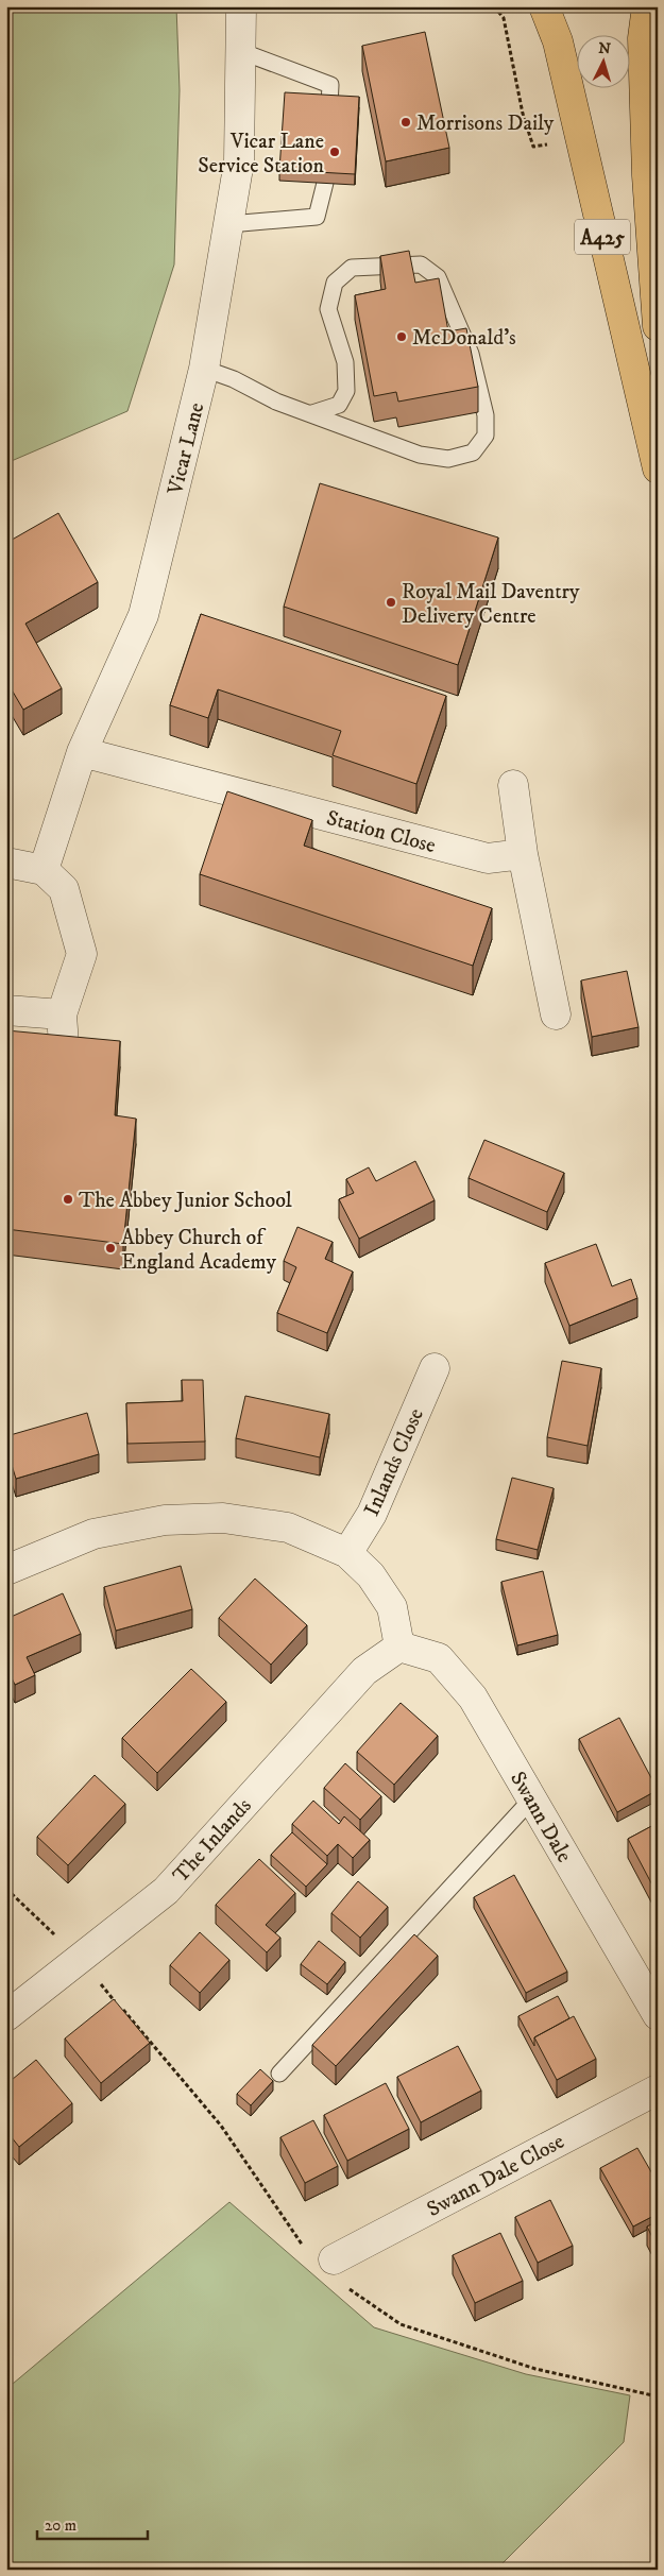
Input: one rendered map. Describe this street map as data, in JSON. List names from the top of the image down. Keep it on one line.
{"streets":{"main road":["A425"],"street":["Vicar Lane","Station Close","Inlands Close","Swann Dale","The Inlands","Swann Dale Close"]},"crossings":[["Vicar Lane","Station Close"],["Swann Dale","The Inlands"]],"places":["Morrisons Daily","Vicar Lane Service Station","McDonald's","Royal Mail Daventry Delivery Centre","The Abbey Junior School","Abbey Church of England Academy"],"scale_bar":"20 m","north":"top"}
